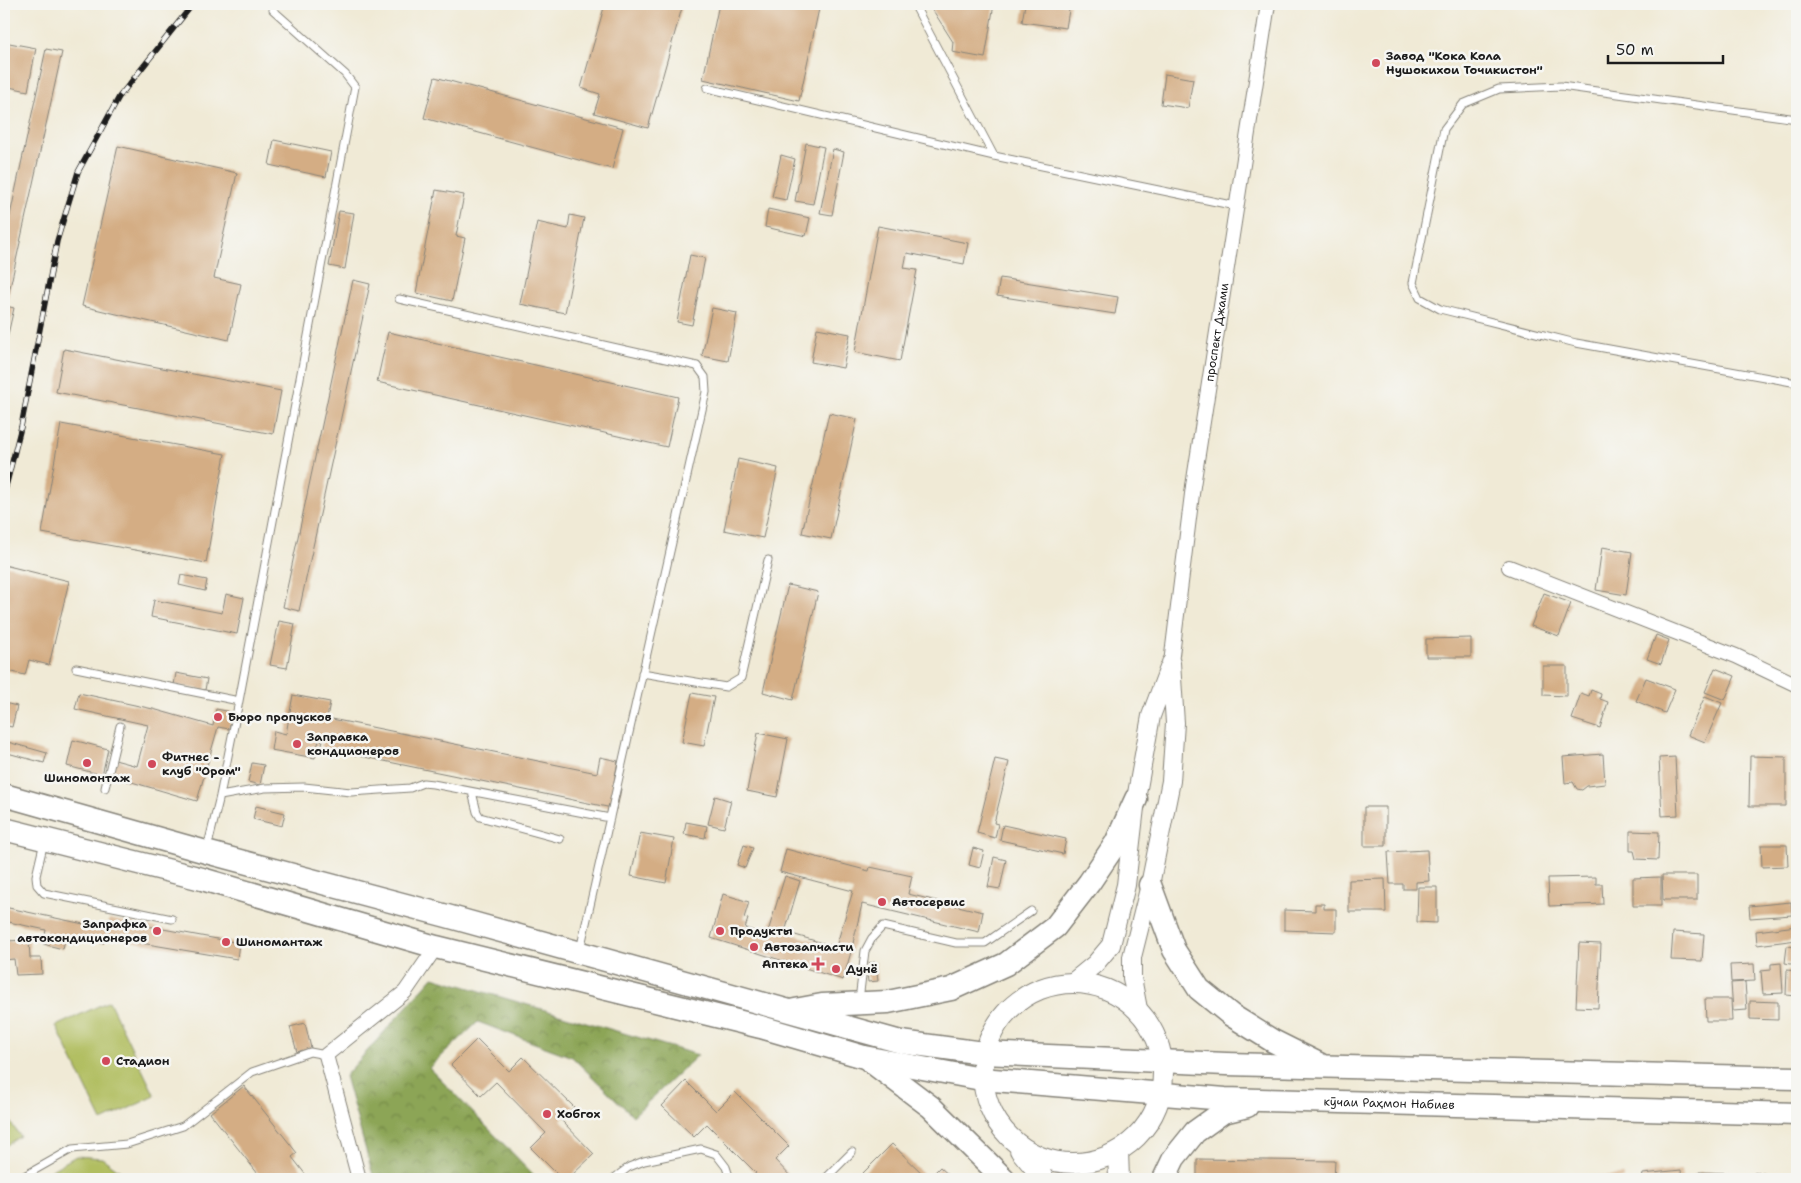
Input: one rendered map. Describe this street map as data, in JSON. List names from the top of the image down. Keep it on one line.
{"streets":{"main road":["кӯчаи Раҳмон Набиев"],"street":["проспект Джами"]},"places":{"other":["Завод \"Кока Кола Нушокихои Точикистон\"","Бюро пропусков","Заправка кондционеров","Шиномонтаж","Фитнес - клуб \"Ором\"","Автосервис","Запрафка автокондиционеров","Продукты","Шиномантаж","Автозапчасти","Дунё","Стадион","Хобгох"],"health":["Аптека"]},"scale_bar":"50 m"}
